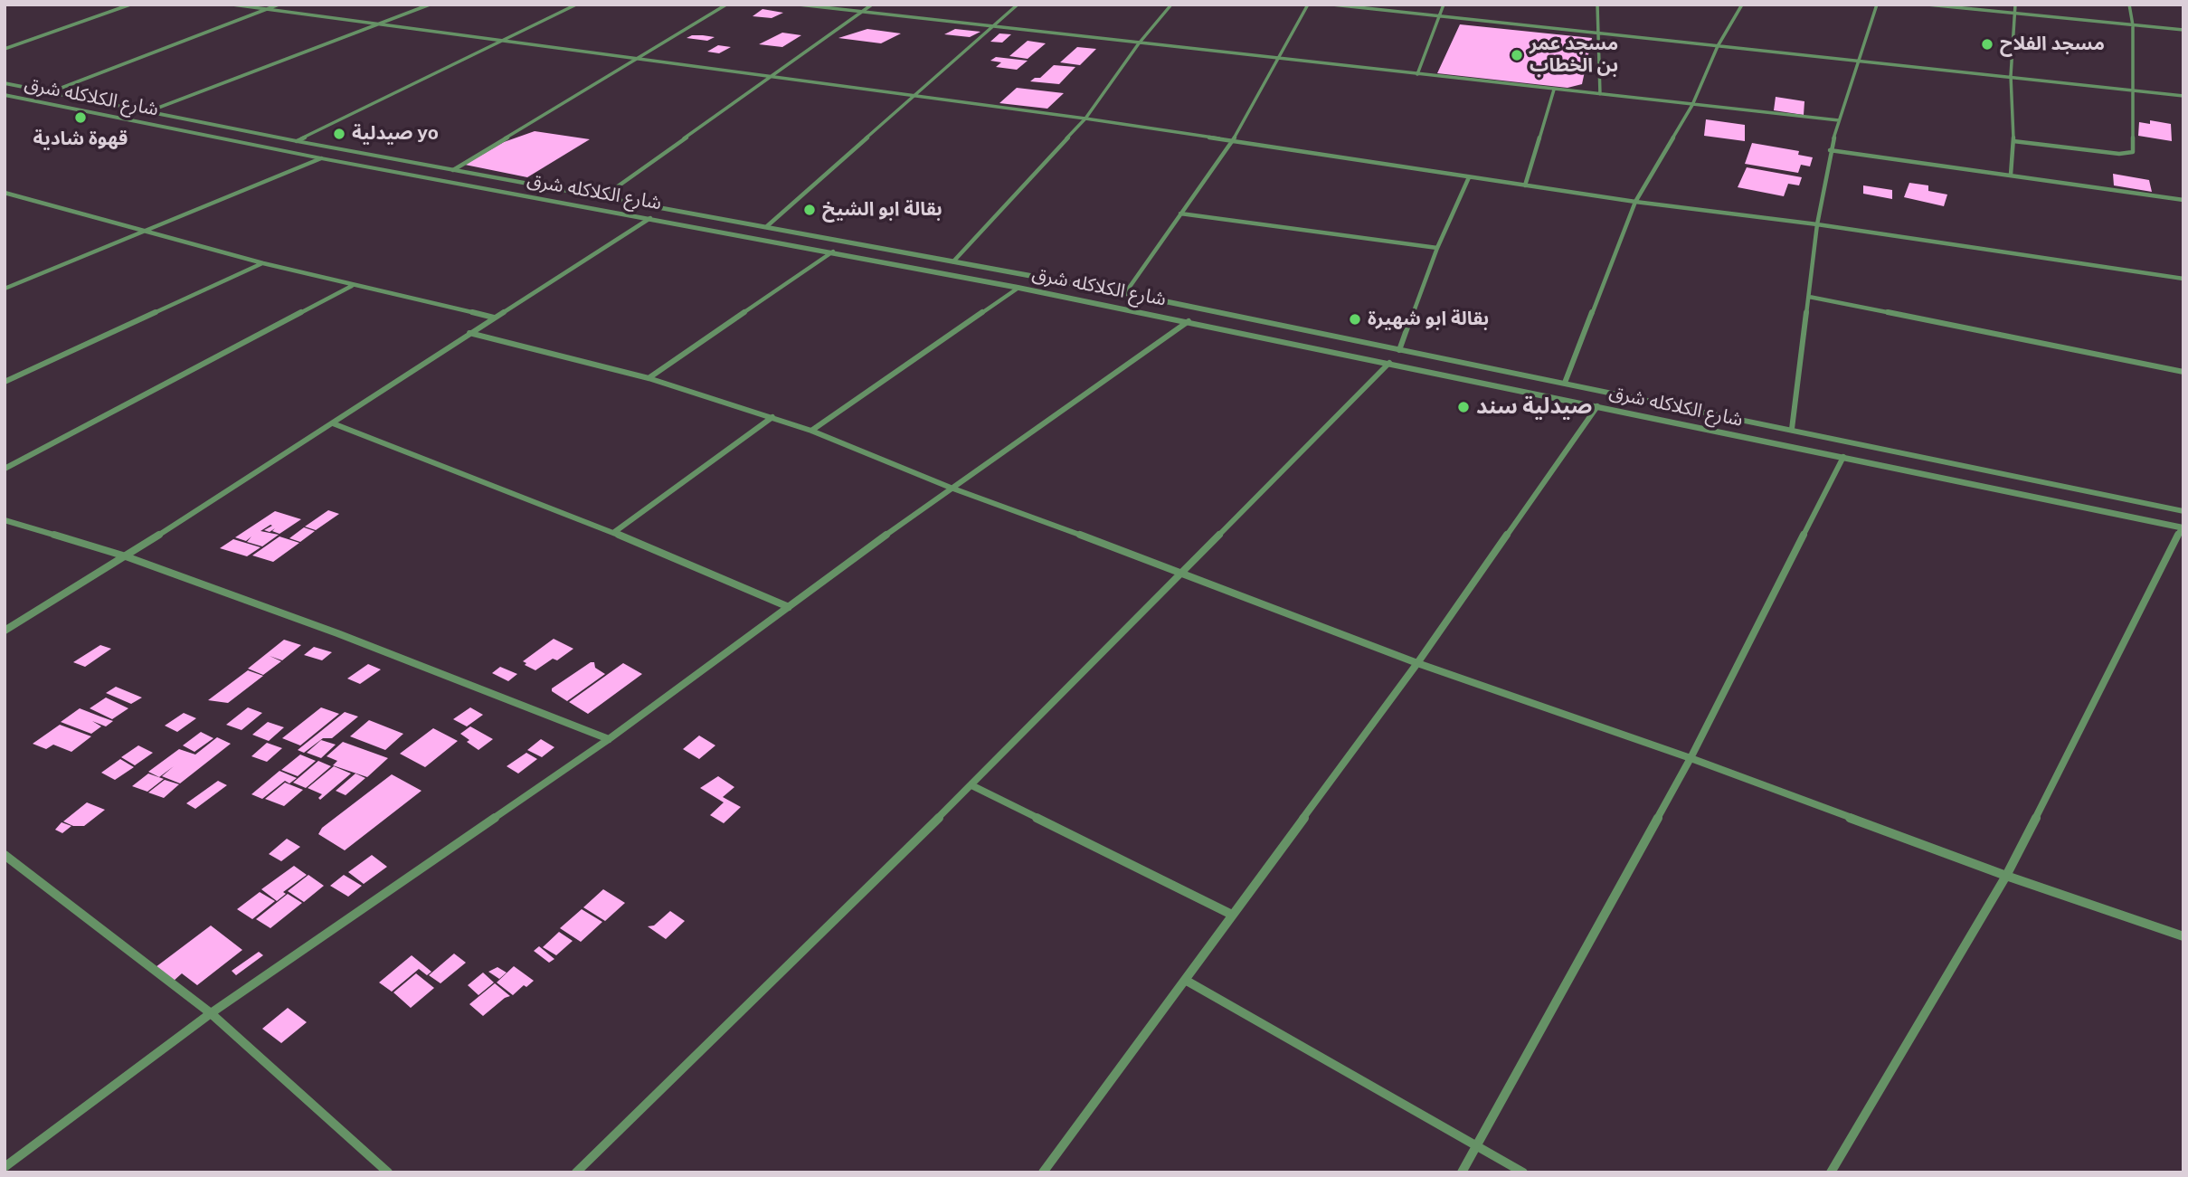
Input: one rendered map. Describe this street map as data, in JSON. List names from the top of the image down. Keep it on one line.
{"streets":{"street":["شارع الكلاكله شرق"]},"places":["مسجد الفلاح","مسجد عمر بن الخطاب","قهوة شادية","صيدلية yo","بقالة ابو الشيخ","بقالة ابو شهيرة","صيدلية سند"]}
